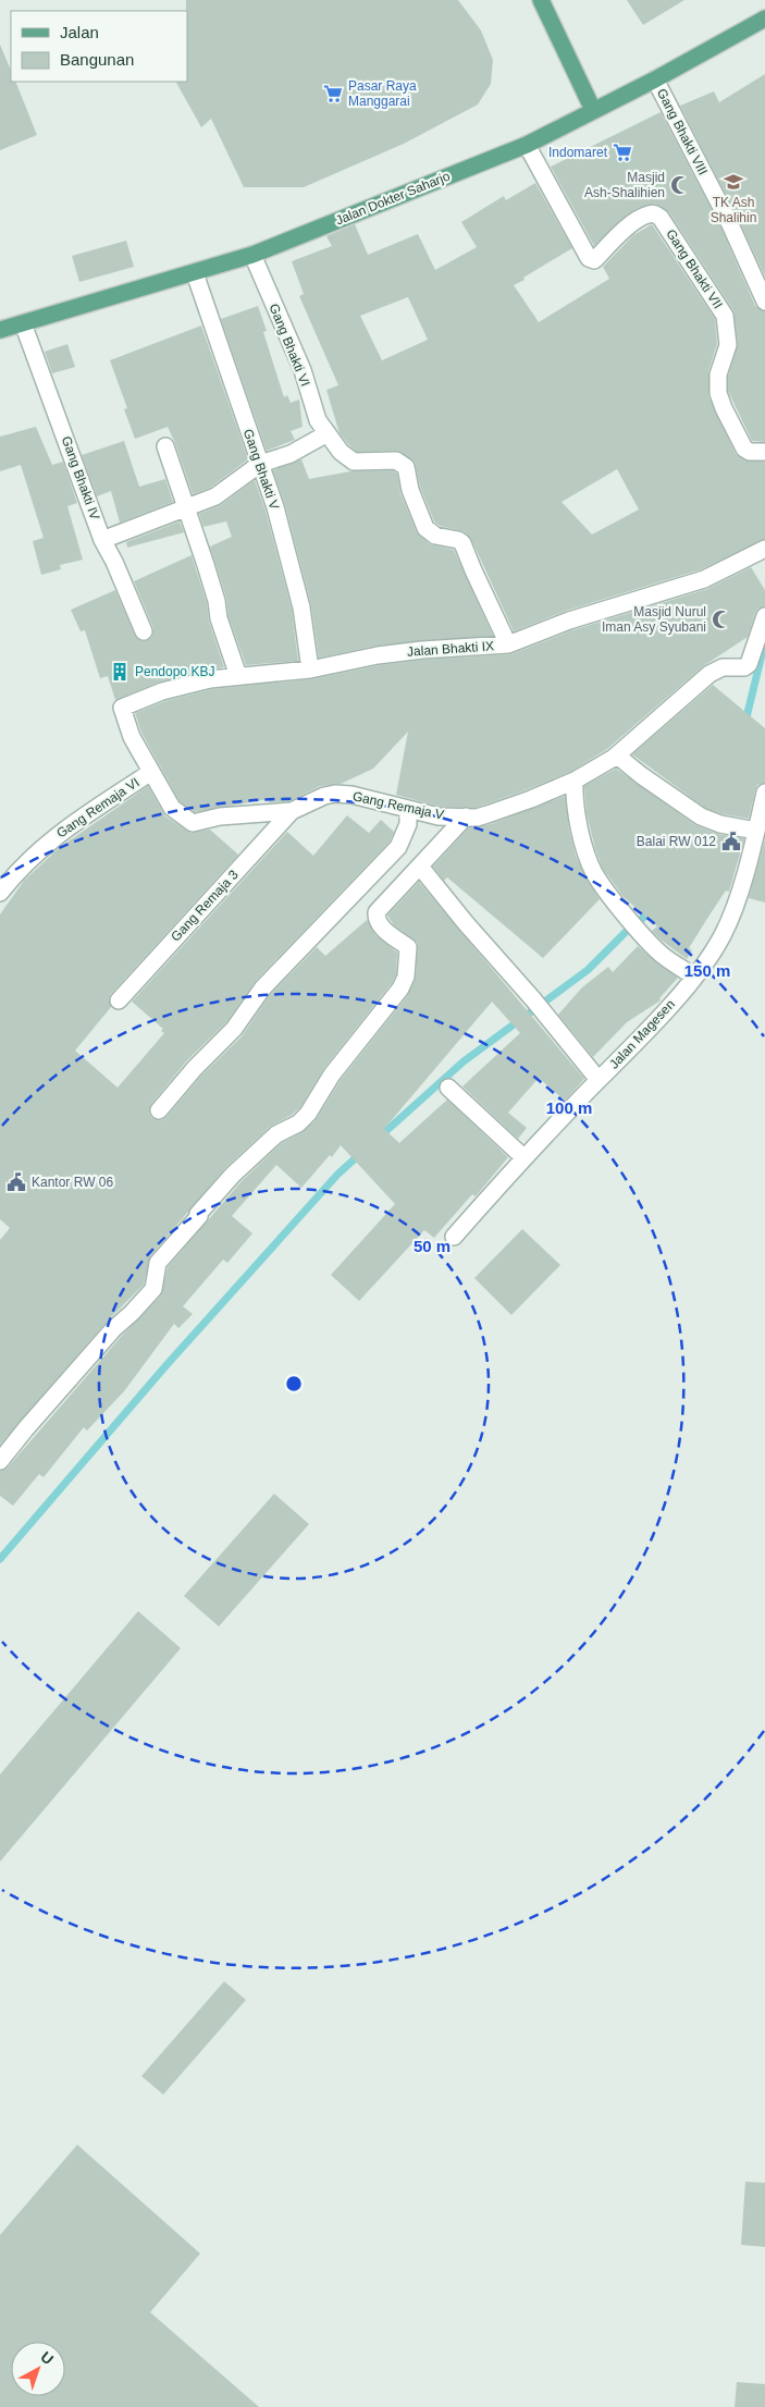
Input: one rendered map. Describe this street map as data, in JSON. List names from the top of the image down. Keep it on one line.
{"streets":{"main road":["Jalan Dokter Saharjo"],"street":["Gang Bhakti VIII","Gang Bhakti VII","Gang Bhakti VI","Gang Bhakti V","Gang Bhakti IV","Jalan Bhakti IX","Gang Remaja V","Gang Remaja VI","Gang Remaja 3","Jalan Magesen"]},"crossings":[["Gang Bhakti VIII","Jalan Dokter Saharjo"],["Jalan Dokter Saharjo","Gang Bhakti VII"],["Jalan Dokter Saharjo","Gang Bhakti VI"],["Jalan Dokter Saharjo","Gang Bhakti V"],["Jalan Dokter Saharjo","Gang Bhakti IV"],["Gang Bhakti VI","Jalan Bhakti IX"],["Gang Bhakti V","Jalan Bhakti IX"],["Jalan Bhakti IX","Gang Remaja V"],["Gang Remaja V","Gang Remaja VI"],["Gang Remaja V","Gang Remaja 3"]],"places":{"supermarket":["Pasar Raya Manggarai","Indomaret"],"school or university":["TK Ash Shalihin"],"mosque":["Masjid Ash-Shalihien","Masjid Nurul Iman Asy Syubani"],"building":["Pendopo KBJ"],"public building":["Balai RW 012","Kantor RW 06"]},"legend":["Jalan","Bangunan"],"north":"top right","rings":["150 m","100 m","50 m"]}
